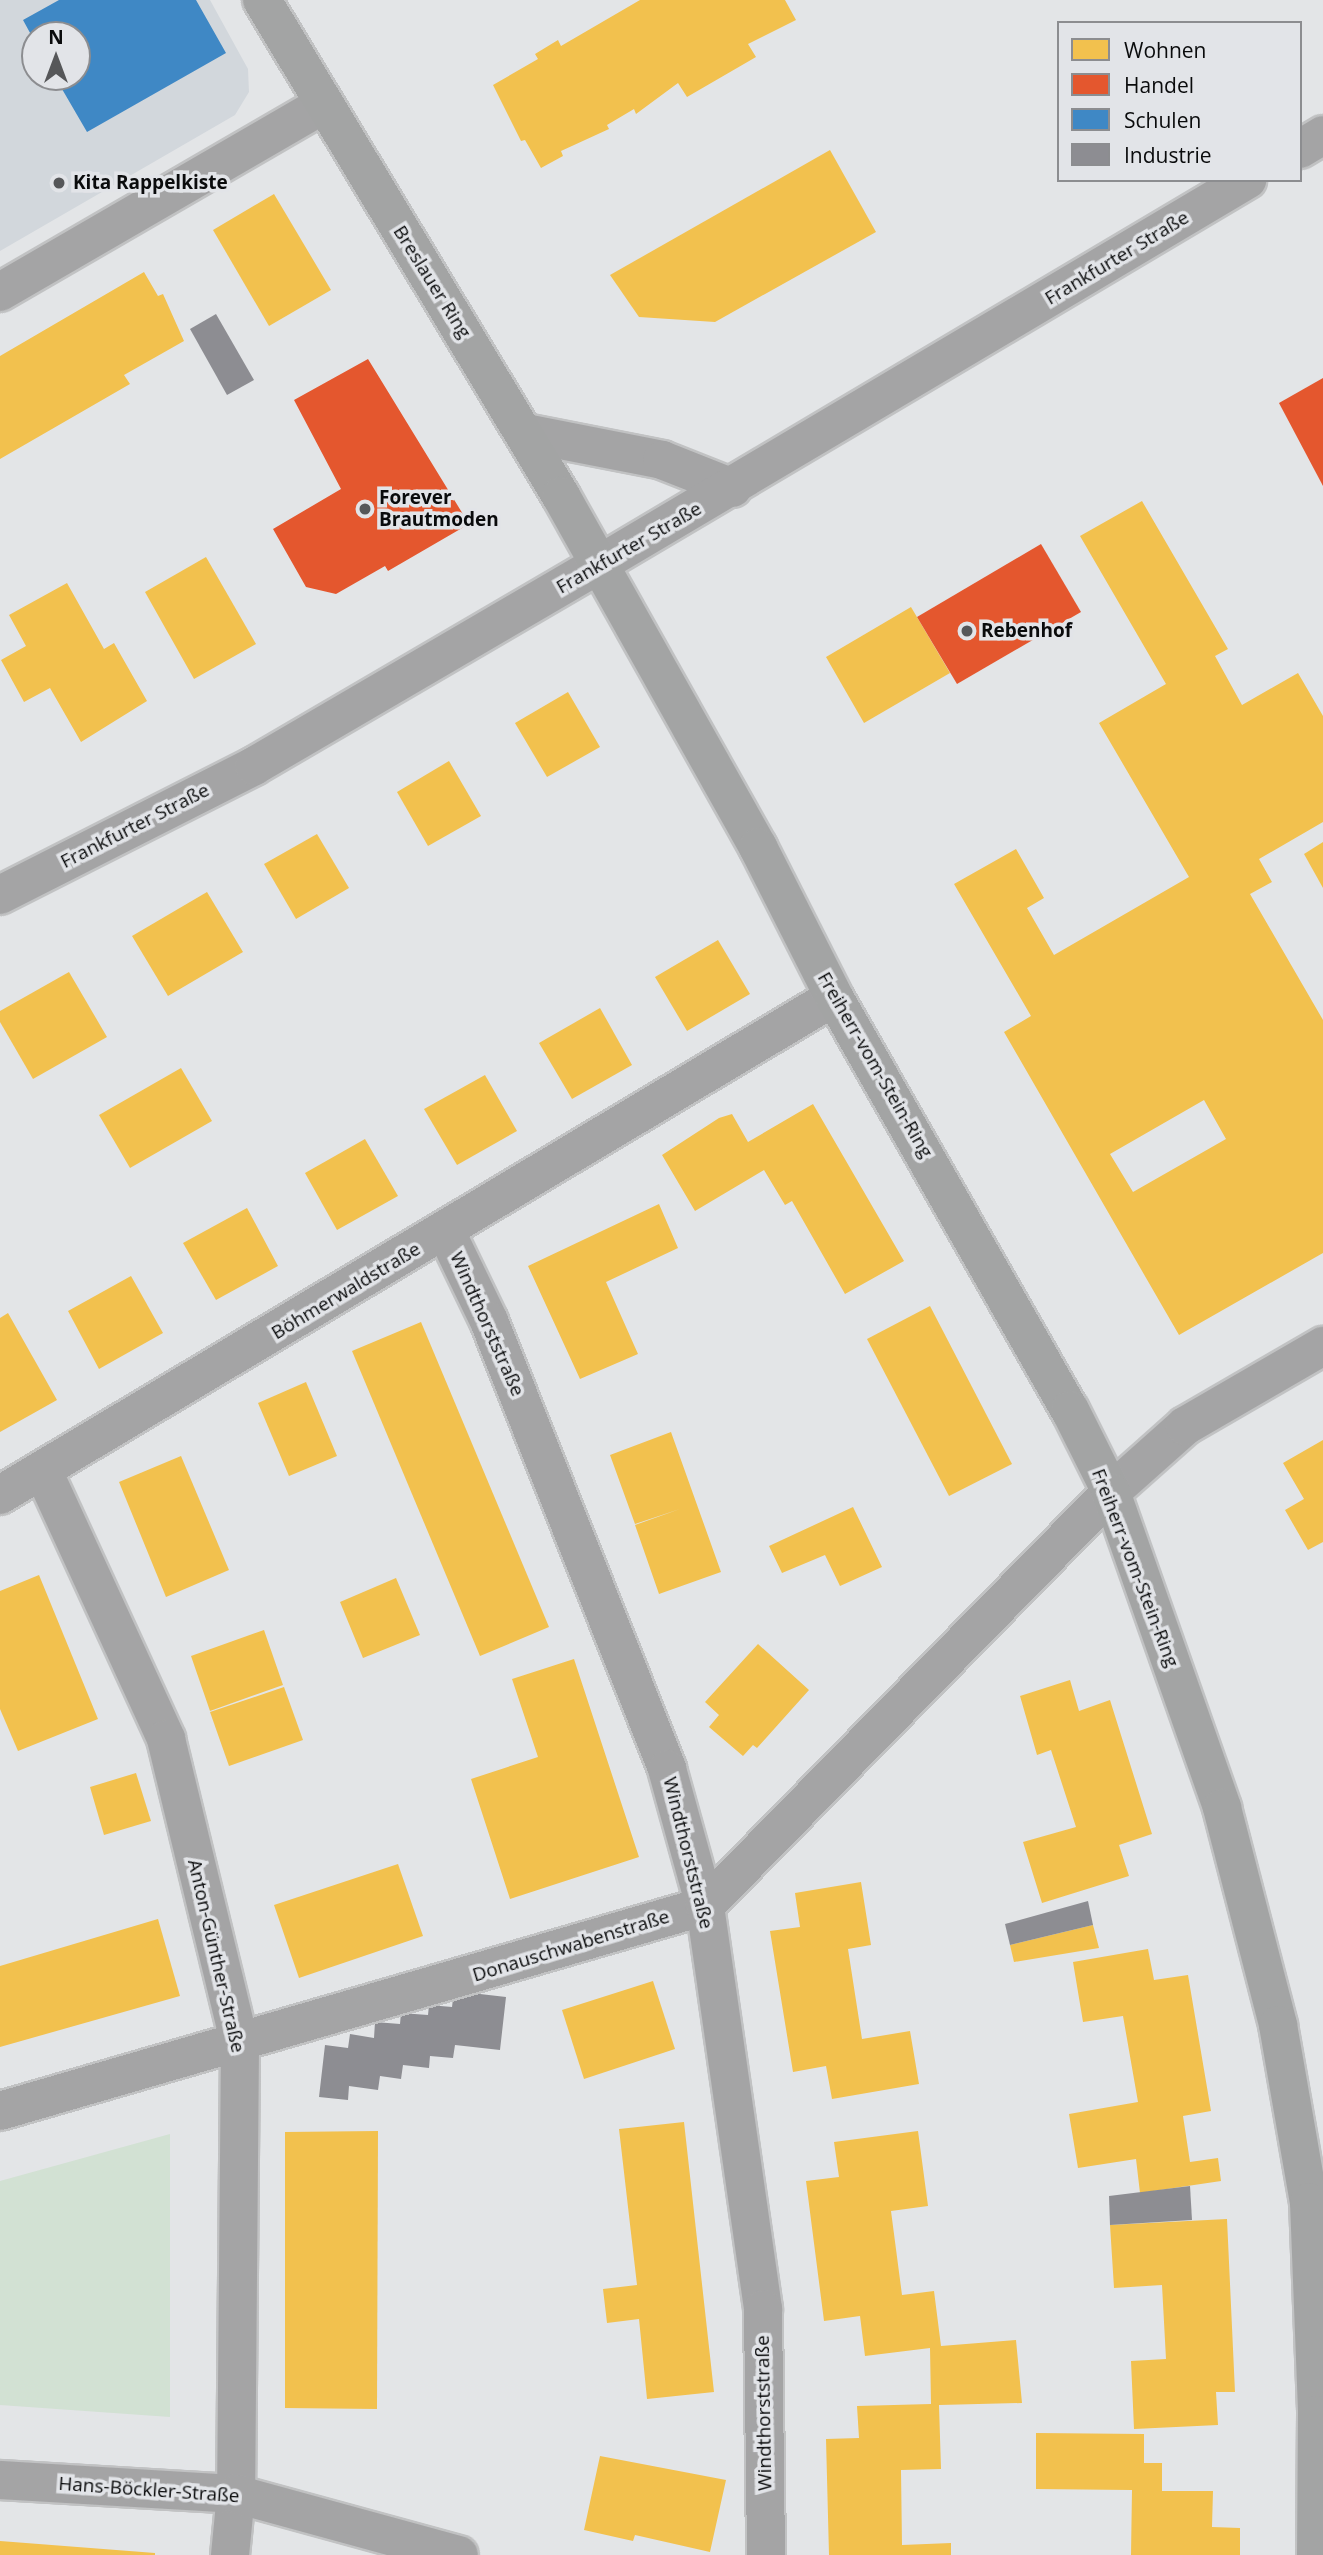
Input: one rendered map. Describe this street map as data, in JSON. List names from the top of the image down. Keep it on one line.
{"streets":{"main road":["Breslauer Ring","Freiherr-vom-Stein-Ring"],"street":["Frankfurter Straße","Böhmerwaldstraße","Windthorststraße","Donauschwabenstraße","Anton-Günther-Straße","Hans-Böckler-Straße"]},"crossings":[["Frankfurter Straße","Breslauer Ring"],["Frankfurter Straße","Freiherr-vom-Stein-Ring"],["Breslauer Ring","Freiherr-vom-Stein-Ring"],["Freiherr-vom-Stein-Ring","Böhmerwaldstraße"],["Freiherr-vom-Stein-Ring","Donauschwabenstraße"],["Böhmerwaldstraße","Windthorststraße"],["Böhmerwaldstraße","Anton-Günther-Straße"],["Windthorststraße","Donauschwabenstraße"],["Donauschwabenstraße","Anton-Günther-Straße"],["Anton-Günther-Straße","Hans-Böckler-Straße"]],"places":["Kita Rappelkiste","Forever Brautmoden","Rebenhof"],"legend":["Wohnen","Handel","Schulen","Industrie"],"north":"top"}
